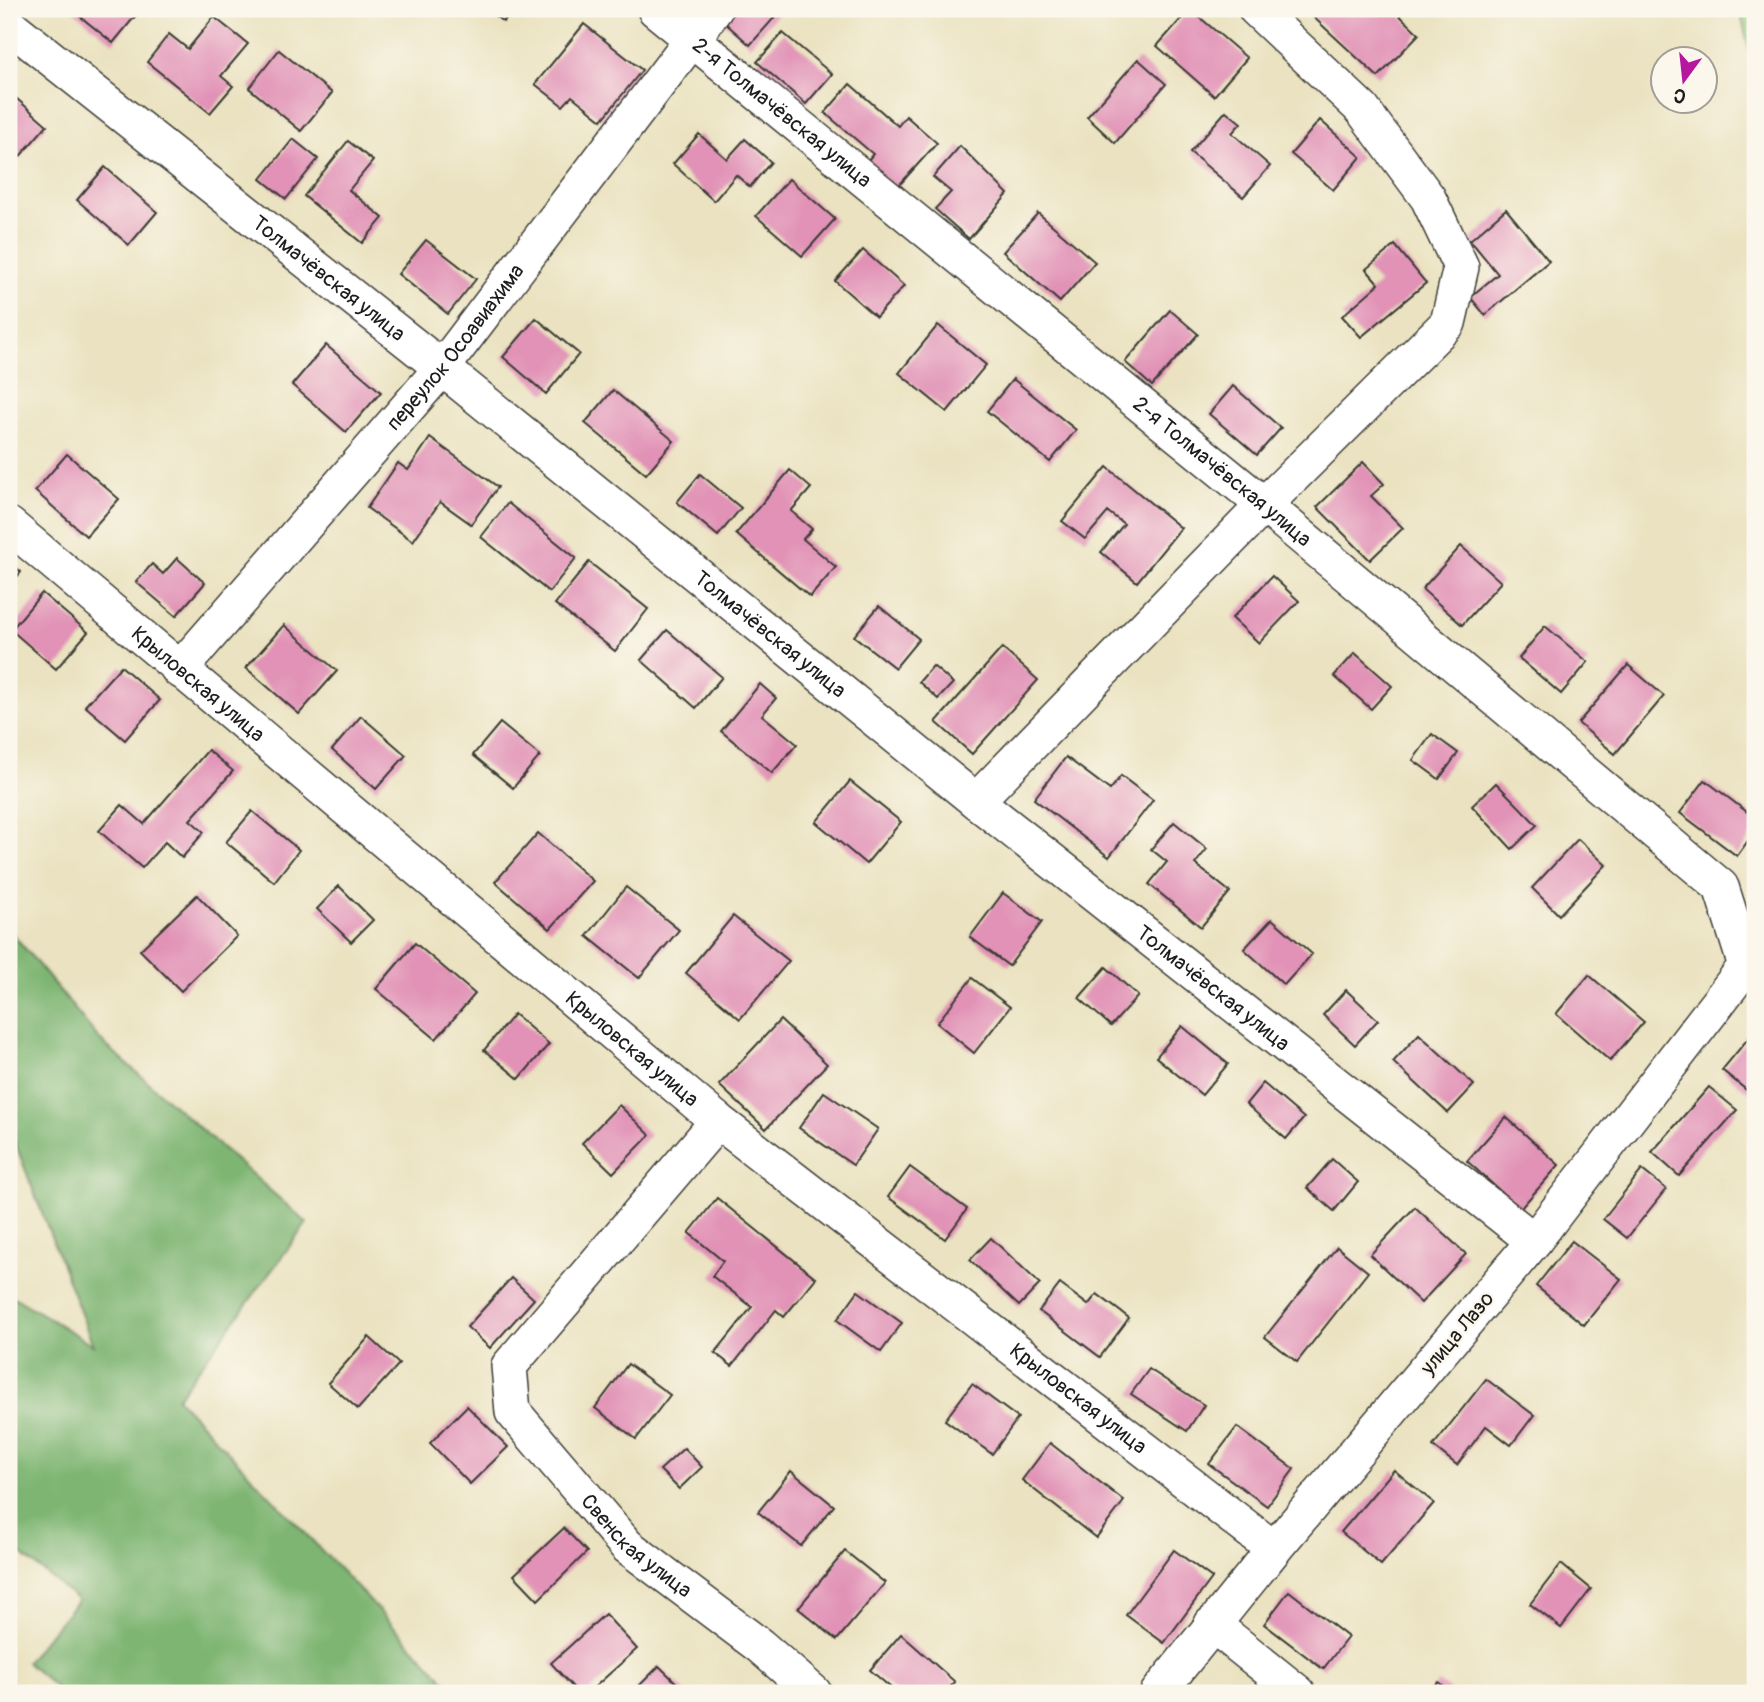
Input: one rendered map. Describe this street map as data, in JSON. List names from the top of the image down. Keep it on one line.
{"streets":{"street":["2-я Толмачёвская улица","Толмачёвская улица","переулок Осоавиахима","Крыловская улица","улица Лазо","Свенская улица"]},"crossings":[["2-я Толмачёвская улица","переулок Осоавиахима"],["2-я Толмачёвская улица","улица Лазо"],["Толмачёвская улица","переулок Осоавиахима"],["Толмачёвская улица","улица Лазо"],["переулок Осоавиахима","Крыловская улица"],["Крыловская улица","улица Лазо"],["Крыловская улица","Свенская улица"]],"north":"bottom"}
